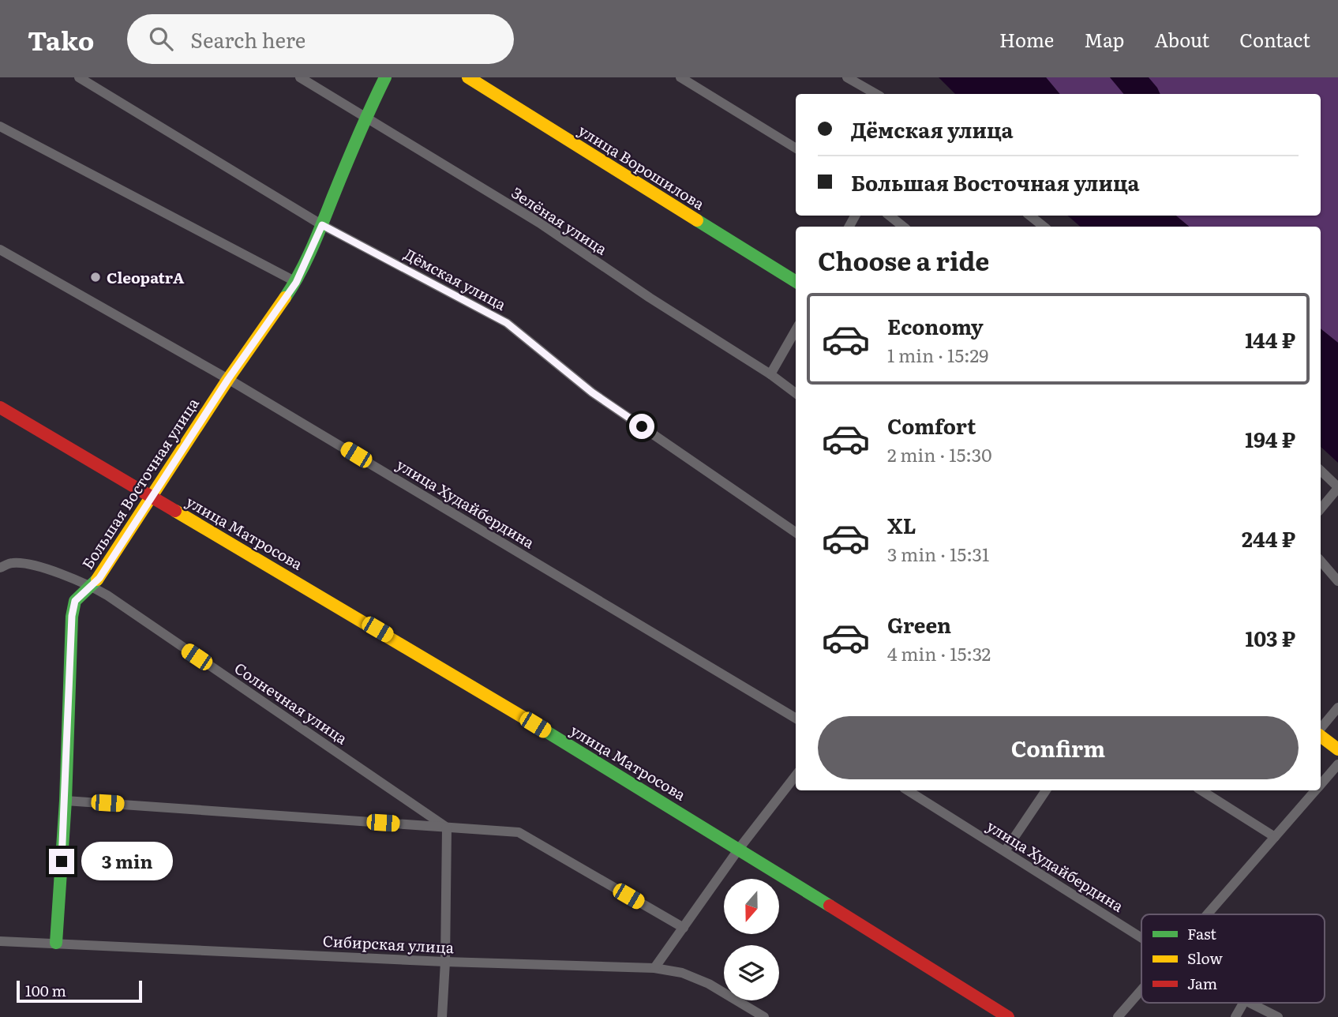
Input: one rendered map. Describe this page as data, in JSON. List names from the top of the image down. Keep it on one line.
{"streets":{"street":["улица Ворошилова","Зелёная улица","Дёмская улица","Большая Восточная улица","улица Худайбердина","улица Матросова","Солнечная улица","Сибирская улица"]},"crossings":[["Зелёная улица","Большая Восточная улица"],["Дёмская улица","Большая Восточная улица"],["Большая Восточная улица","улица Худайбердина"],["Большая Восточная улица","улица Матросова"],["Большая Восточная улица","Солнечная улица"],["Большая Восточная улица","Сибирская улица"]],"places":["CleopatrA"],"legend":["Fast","Slow","Jam"],"scale_bar":"100 m","north":"bottom","page":{"header":"Tako","search":"Search here","nav":["Home","Map","About","Contact"],"banner":["Дёмская улица","Большая Восточная улица"],"heading":"Choose a ride","list":[{"name":"Economy","note":"1 min · 15:29","value":"144 ₽"},{"name":"Comfort","note":"2 min · 15:30","value":"194 ₽"},{"name":"XL","note":"3 min · 15:31","value":"244 ₽"},{"name":"Green","note":"4 min · 15:32","value":"103 ₽"}],"buttons":"Confirm","bubble":"3 min","scale":"100 m"}}
